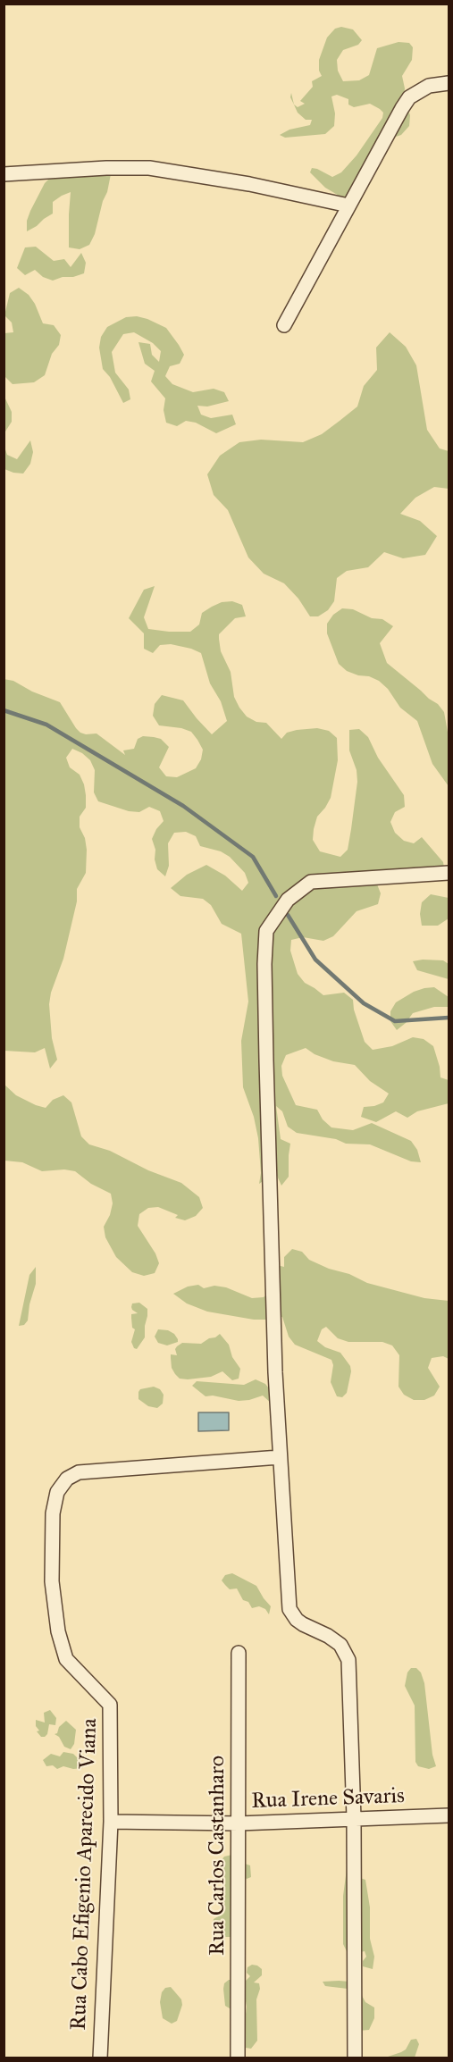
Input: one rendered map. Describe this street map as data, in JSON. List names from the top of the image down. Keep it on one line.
{"streets":{"street":["Rua Irene Savaris","Rua Carlos Castanharo","Rua Cabo Efigenio Aparecido Viana"]},"crossings":[["Rua Irene Savaris","Rua Carlos Castanharo"],["Rua Irene Savaris","Rua Cabo Efigenio Aparecido Viana"]]}
